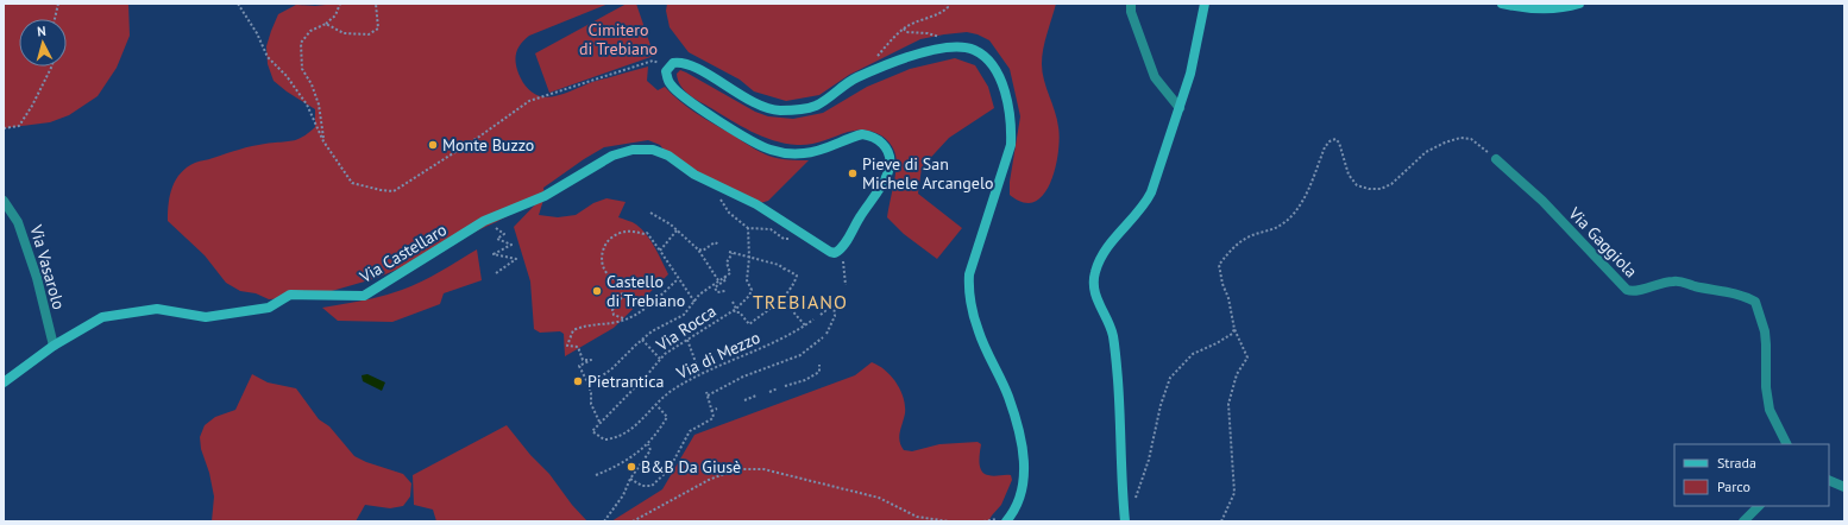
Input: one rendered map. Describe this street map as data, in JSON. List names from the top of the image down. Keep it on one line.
{"streets":{"street":["Via Gaggiola","Via Castellaro","Via Vasarolo"],"path":["Via Rocca","Via di Mezzo"]},"crossings":[["Via Castellaro","Via Vasarolo"],["Via Rocca","Via di Mezzo"]],"districts":["TREBIANO"],"parks":["Cimitero di Trebiano"],"places":["Monte Buzzo","Pieve di San Michele Arcangelo","Castello di Trebiano","Pietrantica","B&B Da Giusè"],"legend":["Strada","Parco"],"north":"top"}
